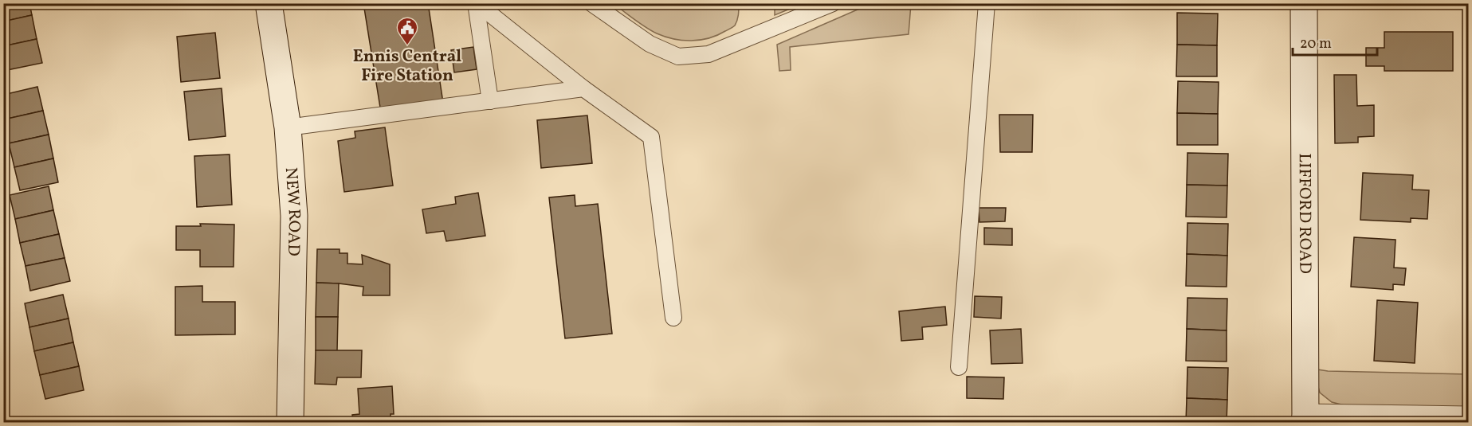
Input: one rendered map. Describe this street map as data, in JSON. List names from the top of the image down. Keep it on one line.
{"streets":{"street":["NEW ROAD","LIFFORD ROAD"]},"places":{"public building":["Ennis Central Fire Station"]},"scale_bar":"20 m"}
